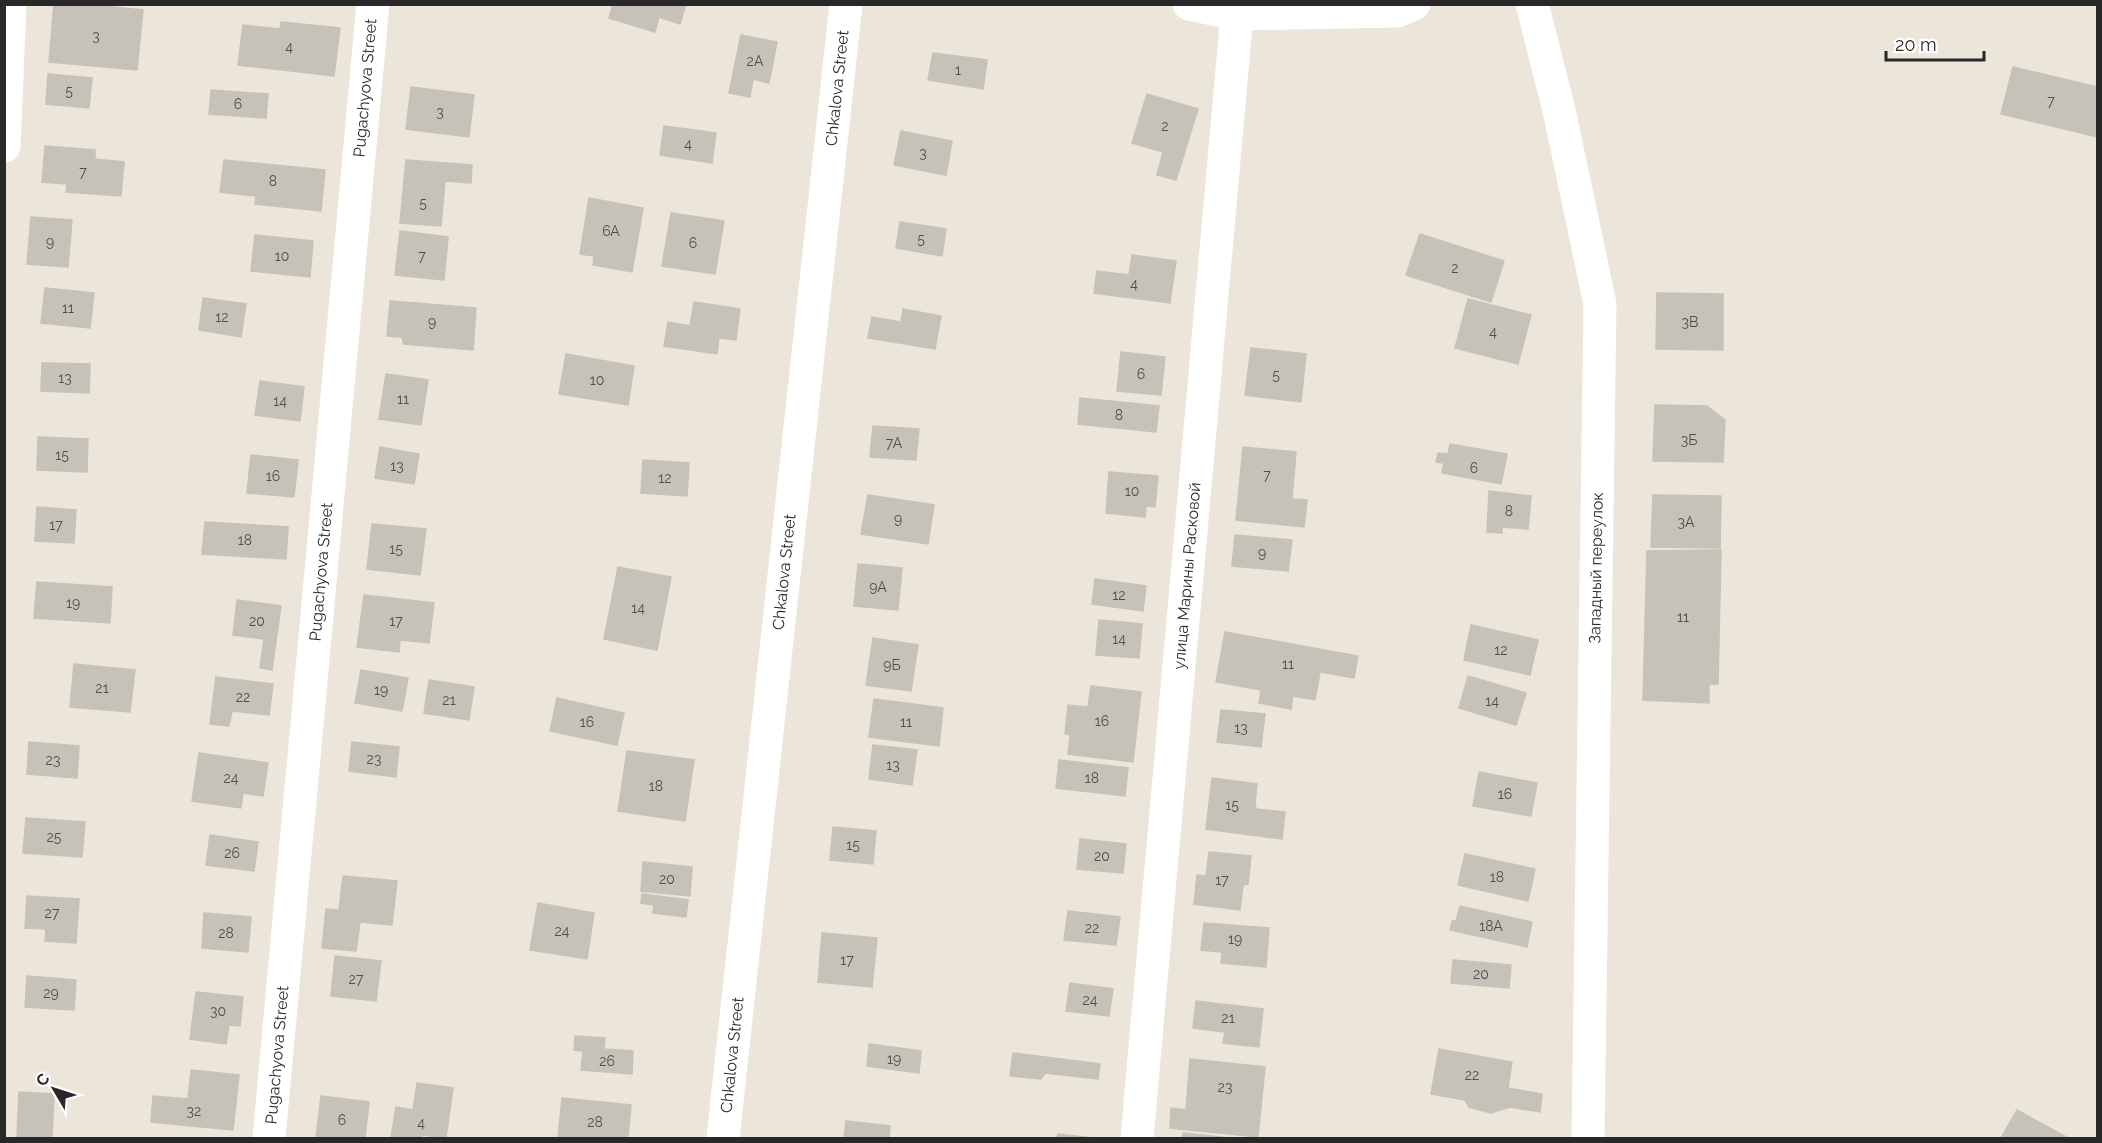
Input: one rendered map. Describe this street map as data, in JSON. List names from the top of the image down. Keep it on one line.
{"streets":{"street":["Pugachyova Street","Chkalova Street","Западный переулок","улица Марины Расковой"]},"house_numbers":["3","4","2А","1","5","7","6","3","2","4","3","7","8","5","6А","5","9","6","10","7","2","4","11","12","9","3В","4","6","5","13","10","11","14","8","3Б","7А","15","13","6","7","16","12","10","8","9","3А","17","18","15","9","9А","12","19","14","11","20","17","14","12","11","9Б","21","19","22","21","14","16","16","11","13","23","23","13","24","18","18","16","15","25","15","26","20","18","20","17","27","18А","22","24","28","19","17","20","27","29","24","30","21","19","26","22","23","32","6","28","4"],"scale_bar":"20 m","north":"top left"}
